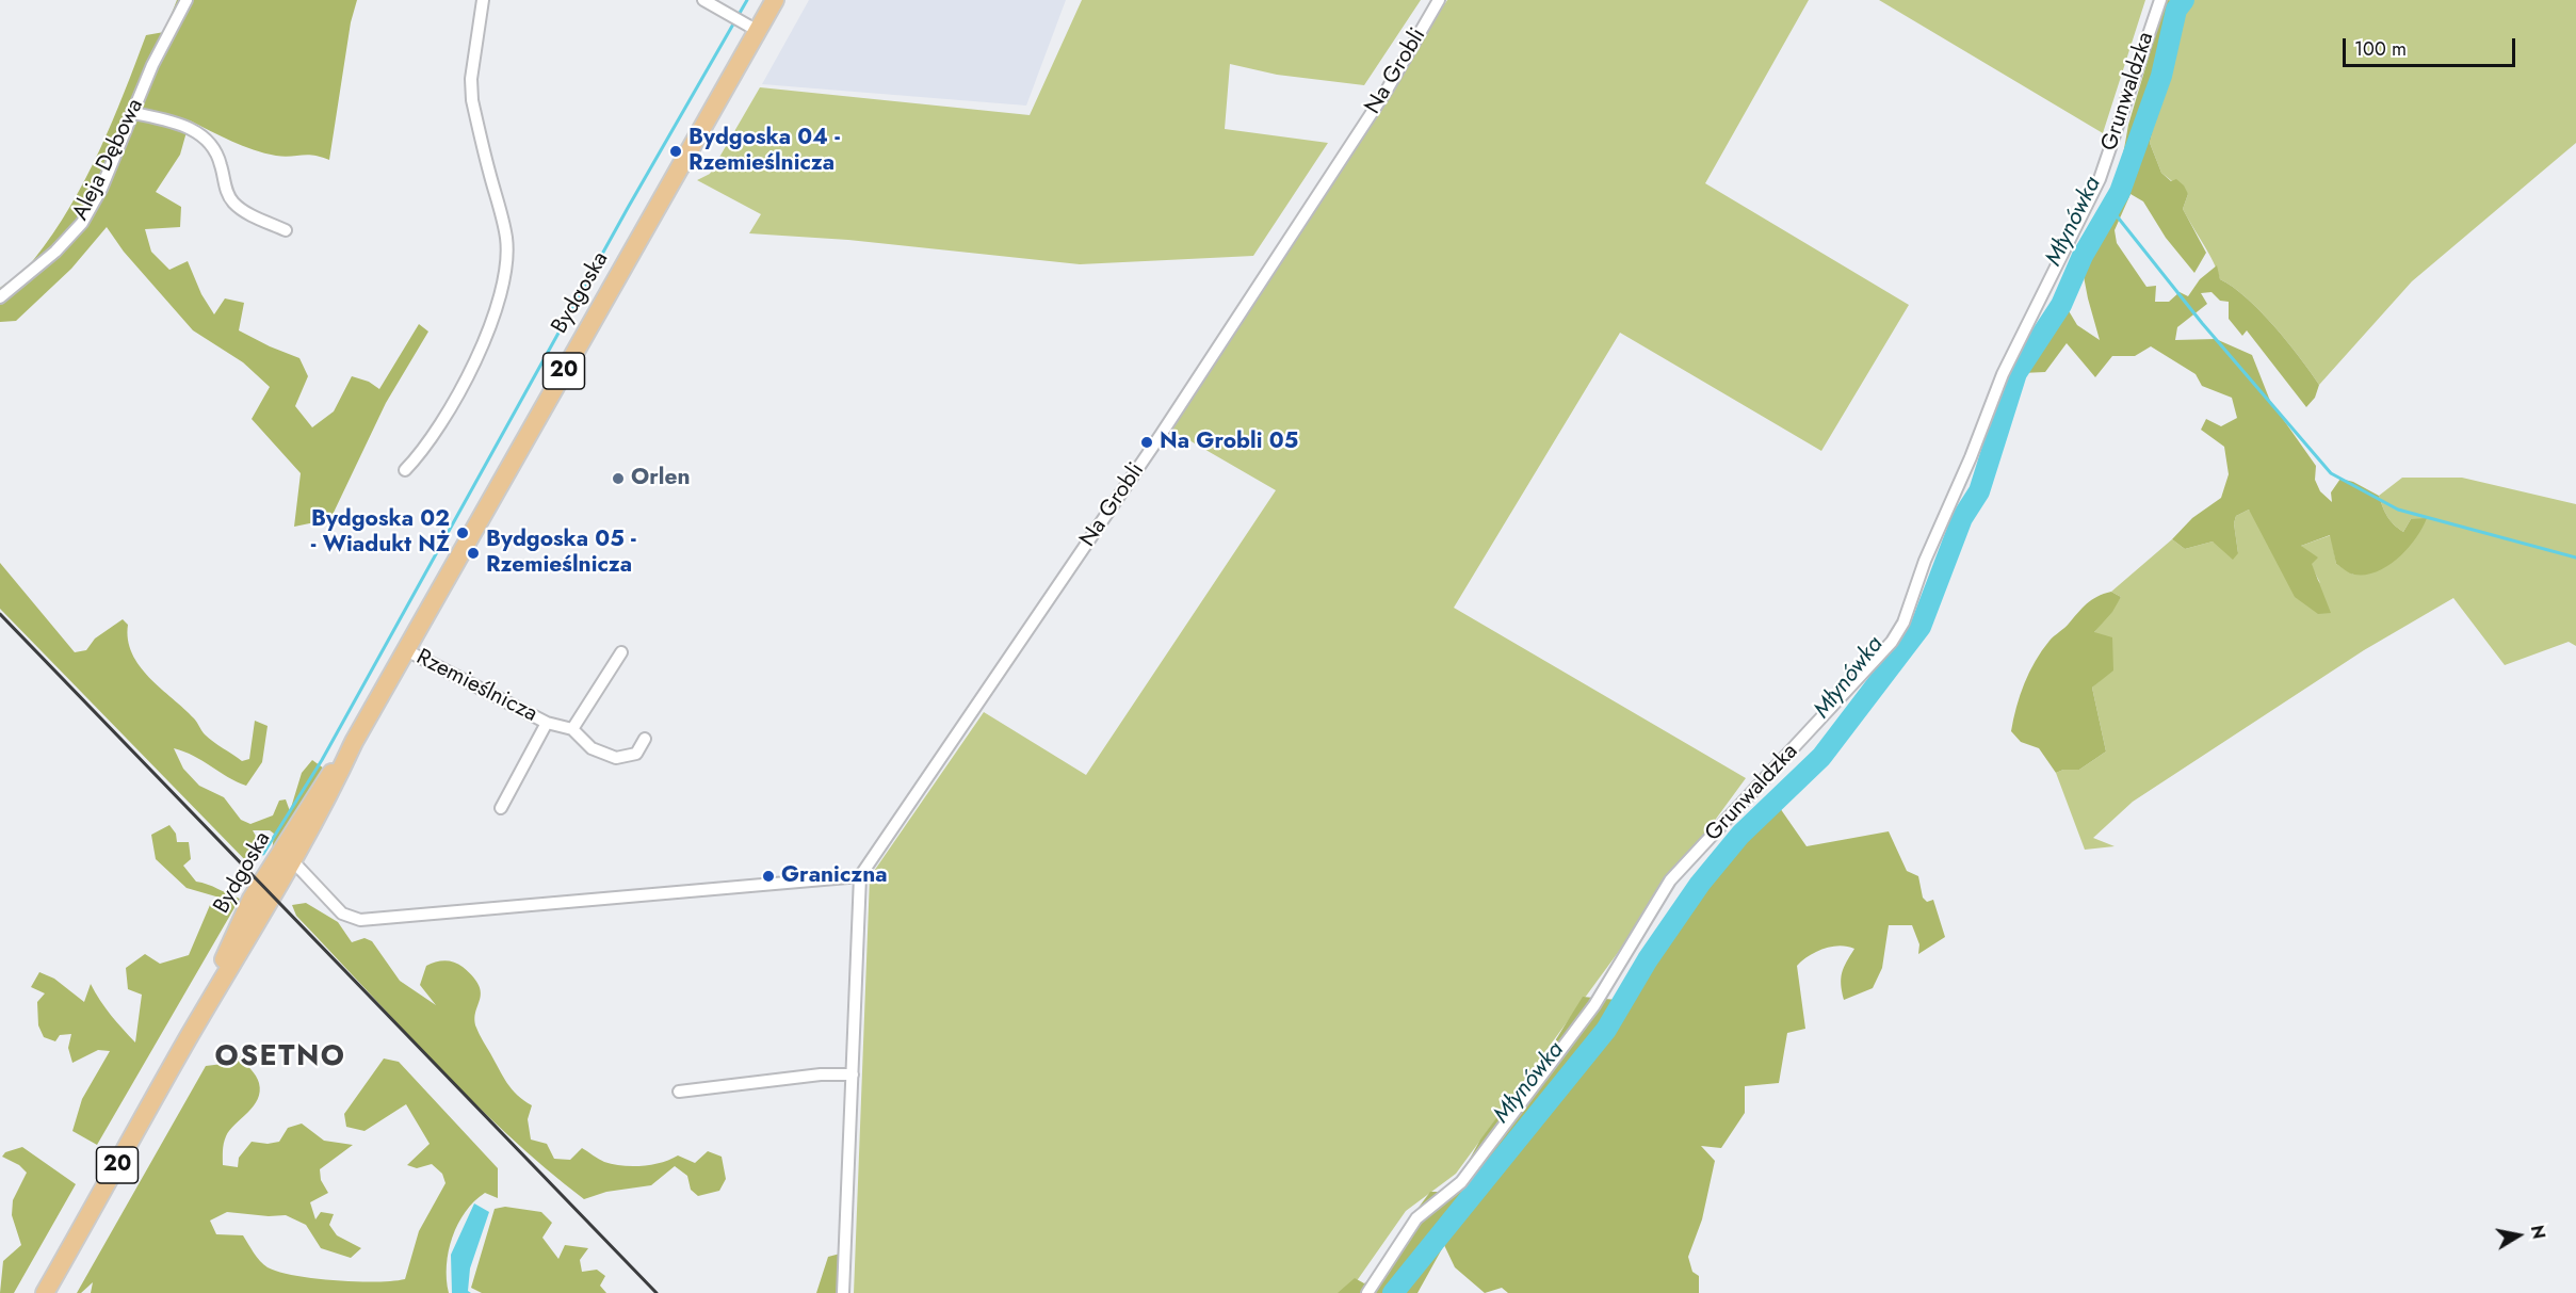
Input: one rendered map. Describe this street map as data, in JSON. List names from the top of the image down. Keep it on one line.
{"streets":{"main road":["Bydgoska","20"],"street":["Na Grobli","Grunwaldzka","Aleja Dębowa","Rzemieślnicza"]},"crossings":[["Bydgoska","Rzemieślnicza"]],"districts":["OSETNO"],"water":["Młynówka"],"places":["Bydgoska 04 - Rzemieślnicza","Na Grobli 05","Orlen","Bydgoska 02 - Wiadukt NŻ","Bydgoska 05 - Rzemieślnicza","Graniczna"],"scale_bar":"100 m","north":"right"}
